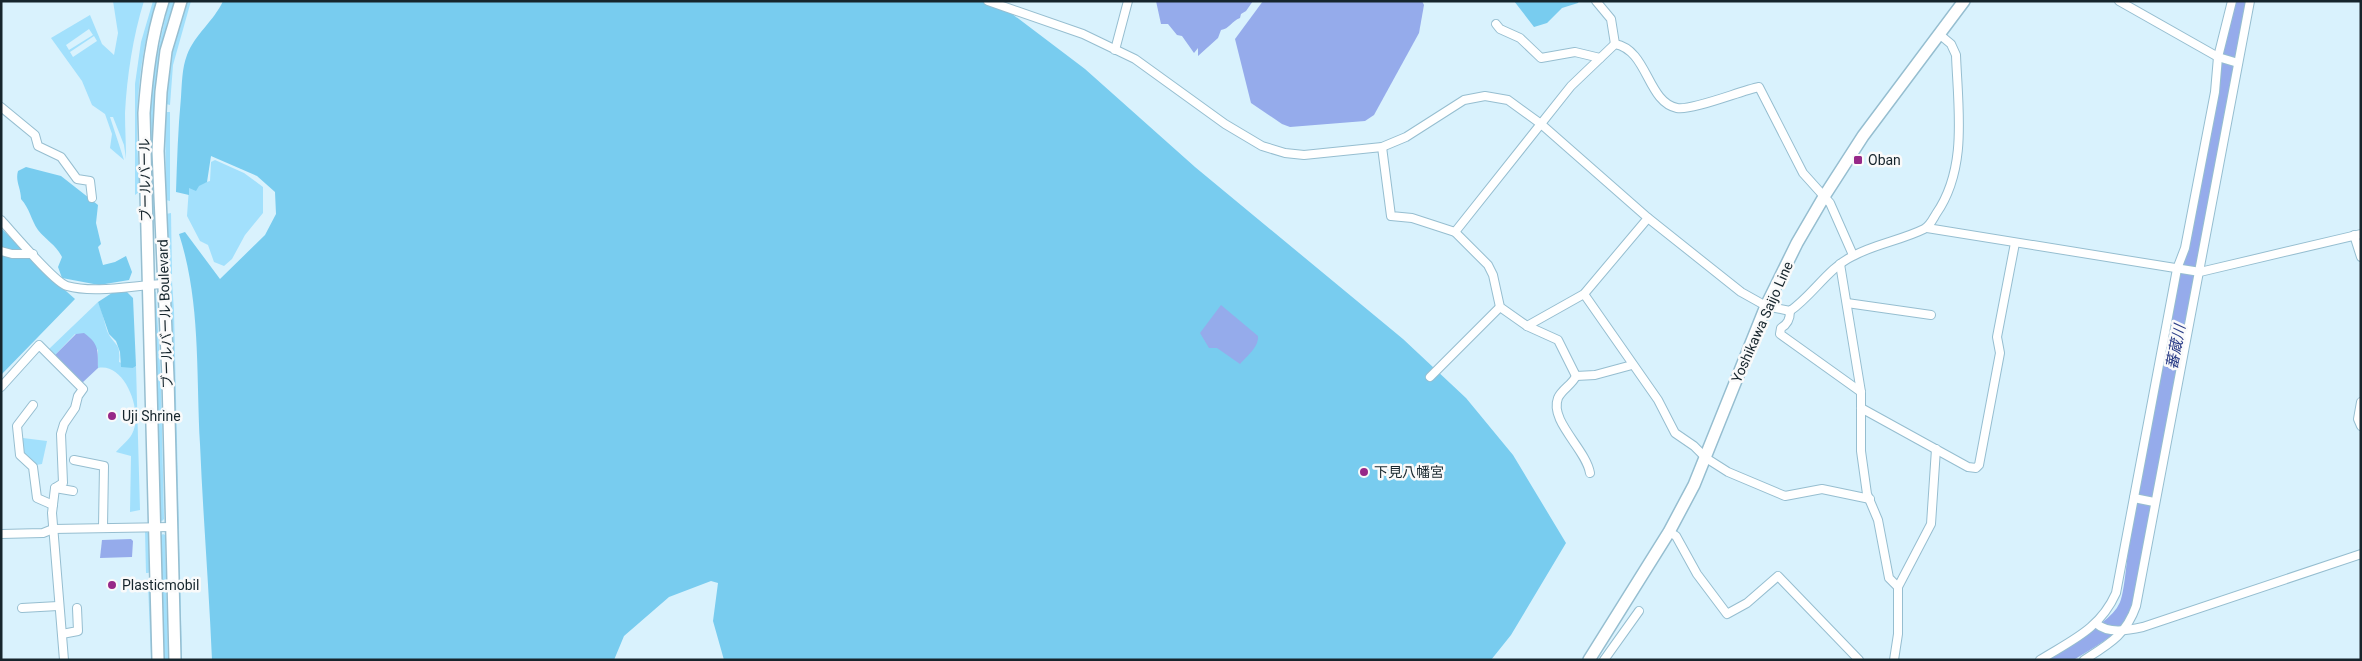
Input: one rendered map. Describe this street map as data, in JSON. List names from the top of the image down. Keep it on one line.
{"streets":{"street":["ブールバール","ブールバール Boulevard","Yoshikawa Saijo Line"]},"water":["蕃蔵川"],"places":{"transit":["Oban"],"other":["Uji Shrine","下見八幡宮","Plasticmobil"]}}
